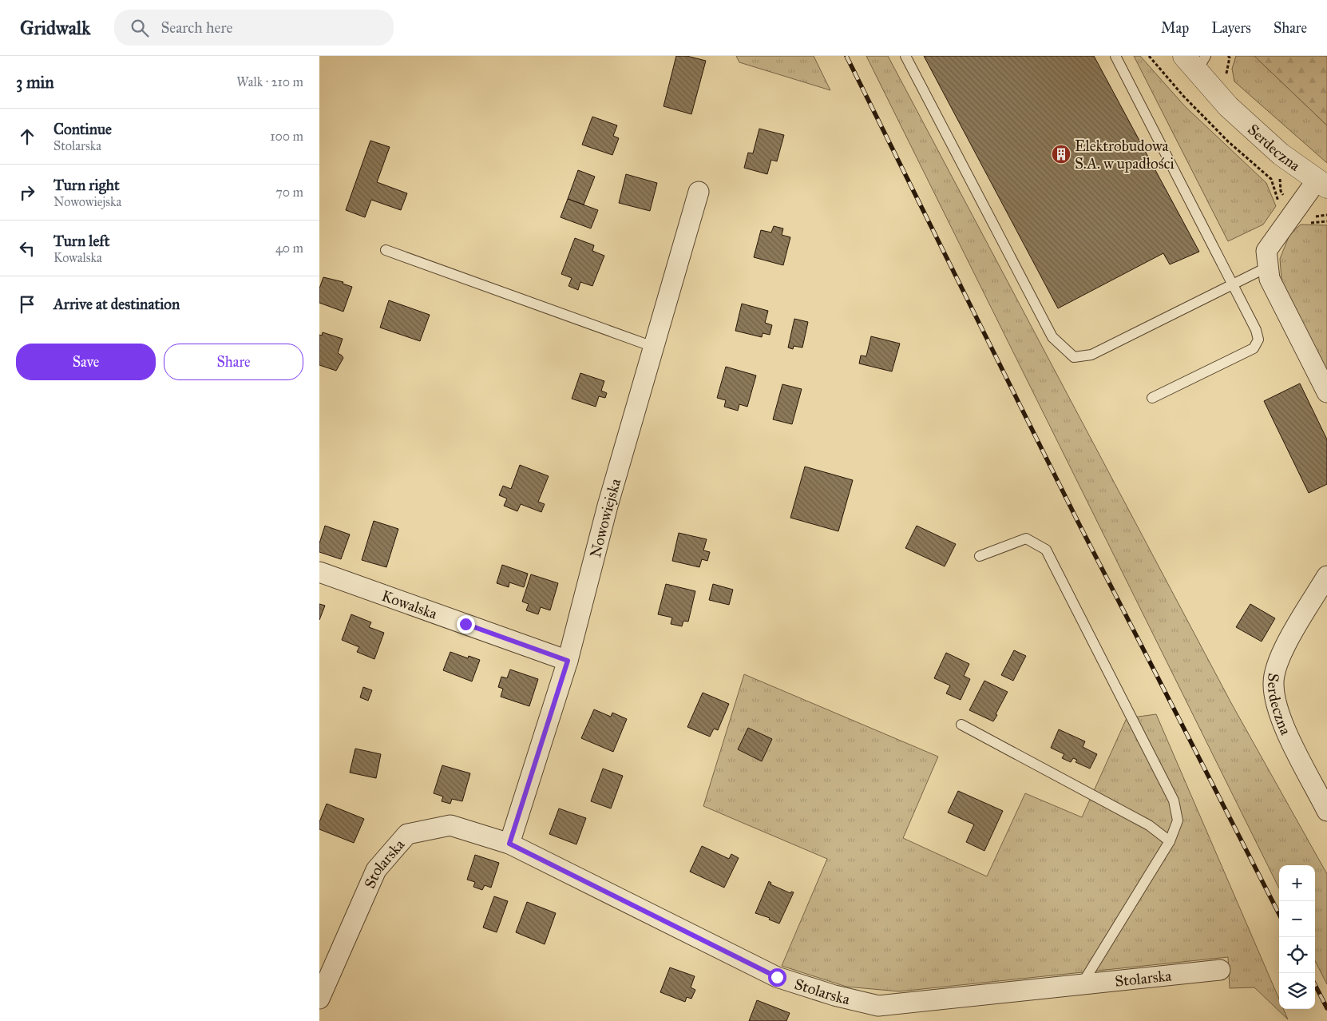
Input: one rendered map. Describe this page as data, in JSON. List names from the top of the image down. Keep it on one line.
{"streets":{"street":["Serdeczna","Nowowiejska","Kowalska","Stolarska"]},"crossings":[["Nowowiejska","Kowalska"],["Nowowiejska","Stolarska"]],"places":{"building":["Elektrobudowa S.A. w upadłości"]},"page":{"header":"Gridwalk","search":"Search here","nav":["Map","Layers","Share"],"heading":["3 min","Walk · 210 m"],"list":[["Continue","Stolarska","100 m"],["Turn right","Nowowiejska","70 m"],["Turn left","Kowalska","40 m"],"Arrive at destination"],"buttons":["Save","Share"],"map_buttons":["+","−"]}}
